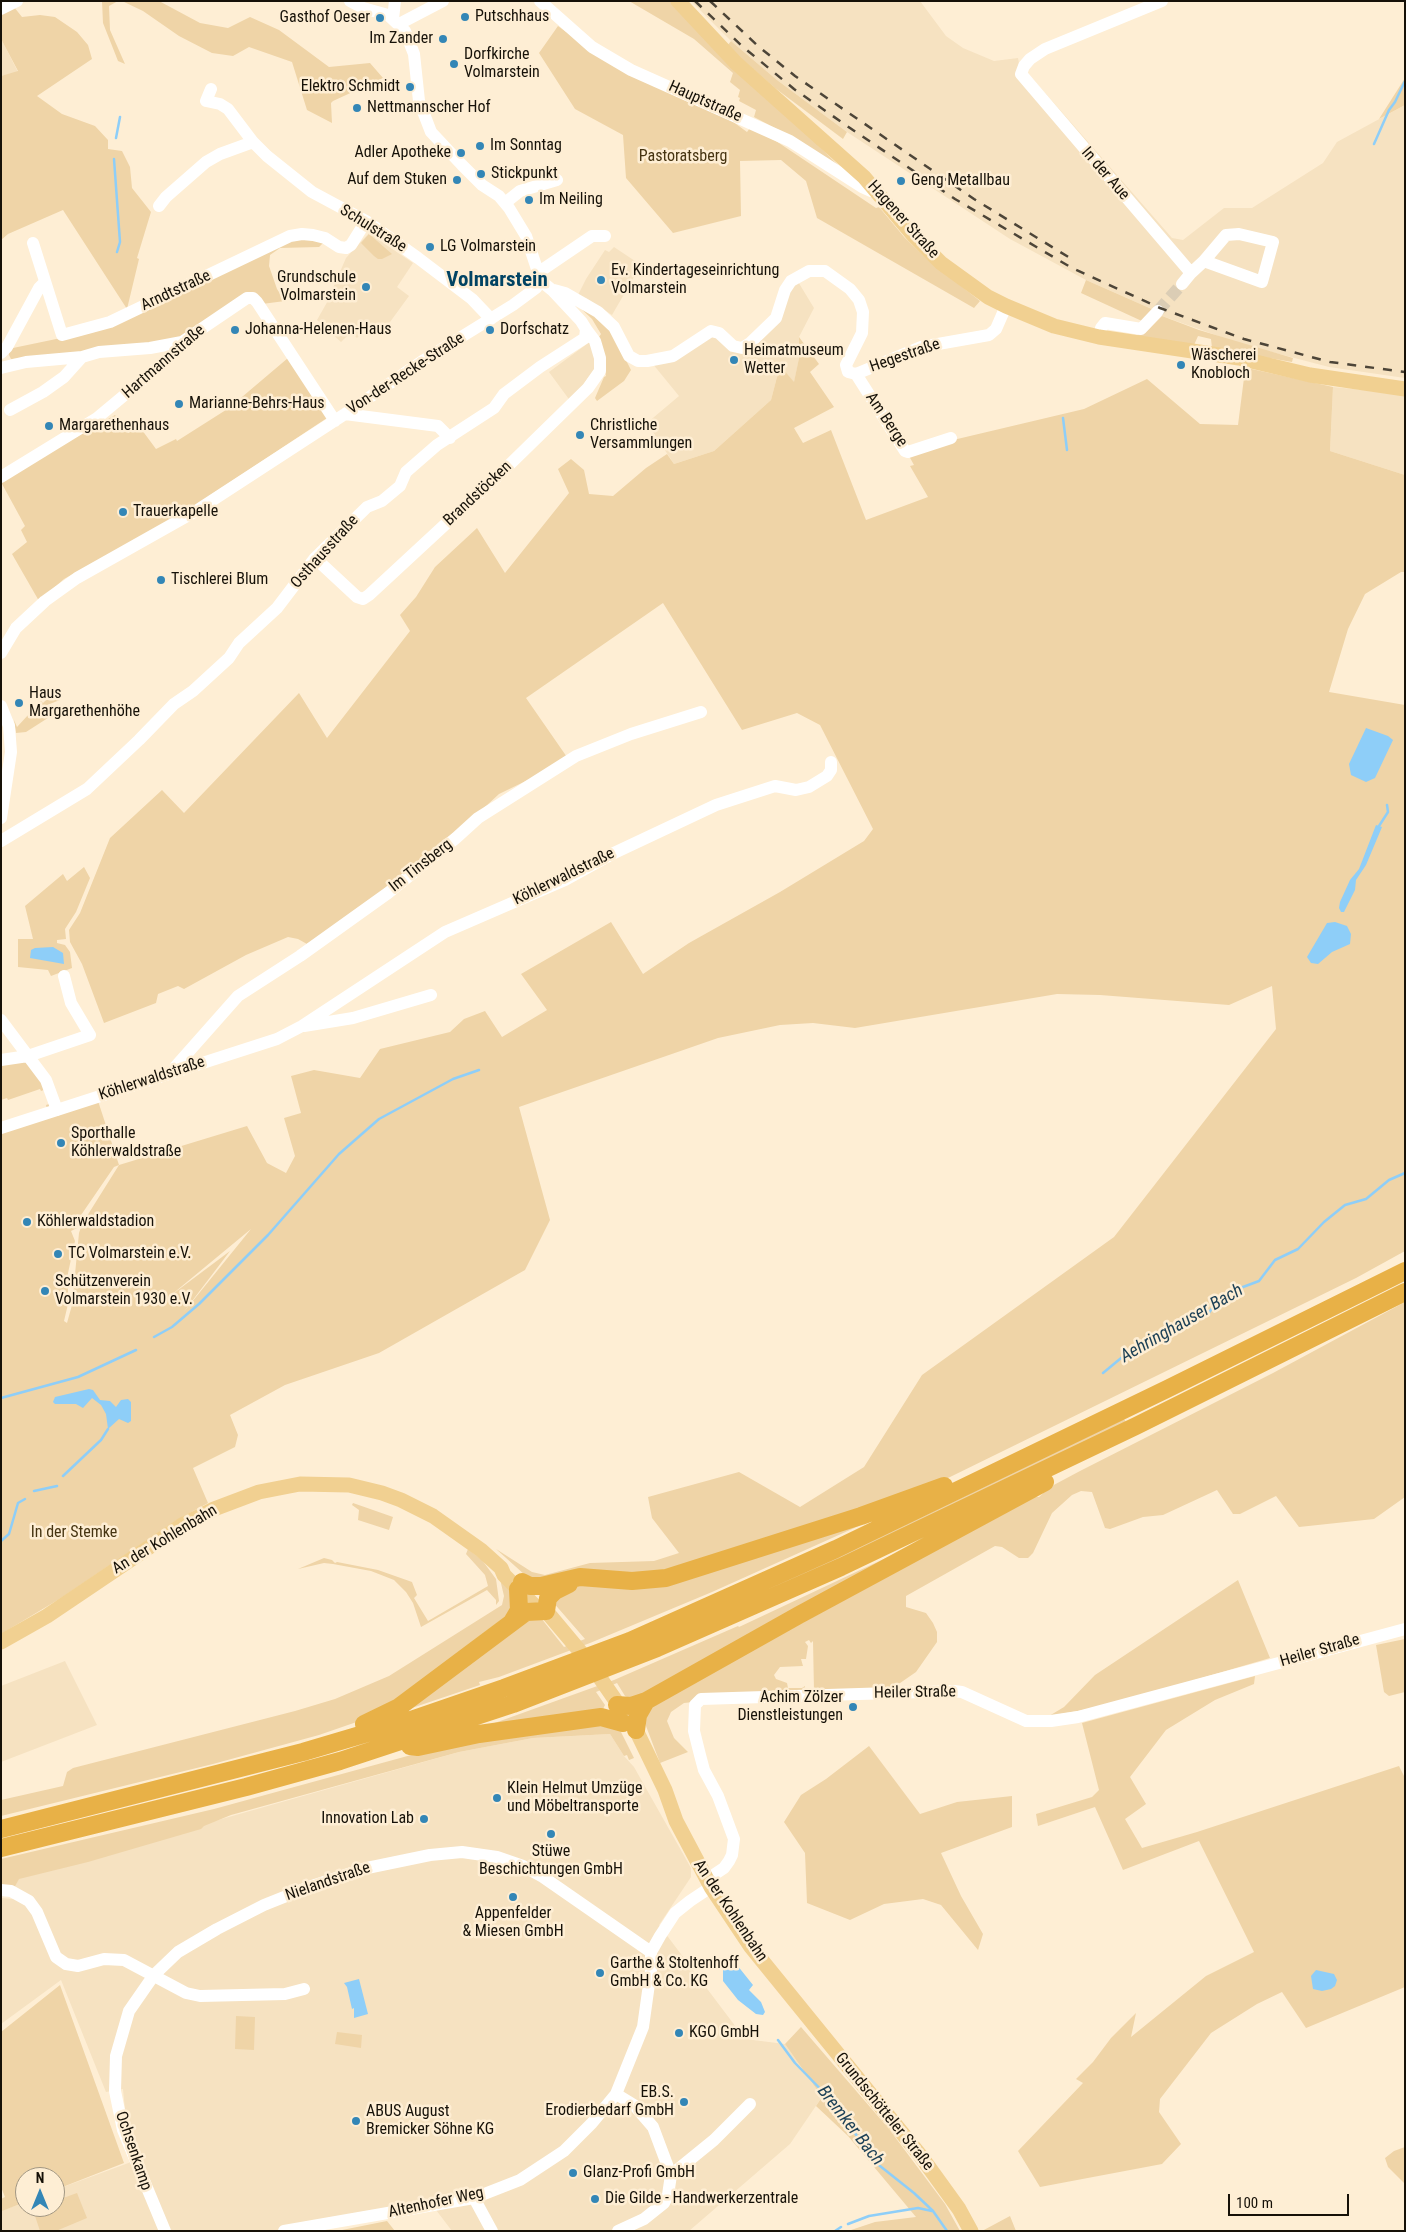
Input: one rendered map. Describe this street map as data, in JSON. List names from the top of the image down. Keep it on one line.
{"streets":{"main road":["Hagener Straße","An der Kohlenbahn","Grundschötteler Straße"],"street":["Hauptstraße","In der Aue","Schulstraße","Arndtstraße","Hegestraße","Hartmannstraße","Von-der-Recke-Straße","Am Berge","Brandstöcken","Osthausstraße","Im Tinsberg","Köhlerwaldstraße","Heiler Straße","Nielandstraße","Ochsenkamp","Altenhofer Weg"]},"crossings":[["Hauptstraße","Hagener Straße"],["Hagener Straße","Hegestraße"],["Schulstraße","Arndtstraße"],["Schulstraße","Von-der-Recke-Straße"],["Hegestraße","Am Berge"],["Hartmannstraße","Von-der-Recke-Straße"],["Brandstöcken","Osthausstraße"],["Im Tinsberg","Köhlerwaldstraße"],["An der Kohlenbahn","Heiler Straße"],["An der Kohlenbahn","Grundschötteler Straße"],["Nielandstraße","Ochsenkamp"],["Nielandstraße","Altenhofer Weg"]],"districts":["Volmarstein"],"water":["Aehringhauser Bach","Bremker Bach"],"parks":["Pastoratsberg","In der Stemke"],"places":["Putschhaus","Gasthof Oeser","Im Zander","Dorfkirche Volmarstein","Elektro Schmidt","Nettmannscher Hof","Im Sonntag","Adler Apotheke","Stickpunkt","Auf dem Stuken","Geng Metallbau","Im Neiling","LG Volmarstein","Ev. Kindertageseinrichtung Volmarstein","Grundschule Volmarstein","Johanna-Helenen-Haus","Dorfschatz","Heimatmuseum Wetter","Wäscherei Knobloch","Marianne-Behrs-Haus","Margarethenhaus","Christliche Versammlungen","Trauerkapelle","Tischlerei Blum","Haus Margarethenhöhe","Sporthalle Köhlerwaldstraße","Köhlerwaldstadion","TC Volmarstein e.V.","Schützenverein Volmarstein 1930 e.V.","Achim Zölzer Dienstleistungen","Klein Helmut Umzüge und Möbeltransporte","Innovation Lab","Stüwe Beschichtungen GmbH","Appenfelder & Miesen GmbH","Garthe & Stoltenhoff GmbH & Co. KG","KGO GmbH","EB.S. Erodierbedarf GmbH","ABUS August Bremicker Söhne KG","Glanz-Profi GmbH","Die Gilde - Handwerkerzentrale"],"scale_bar":"100 m","north":"top"}
